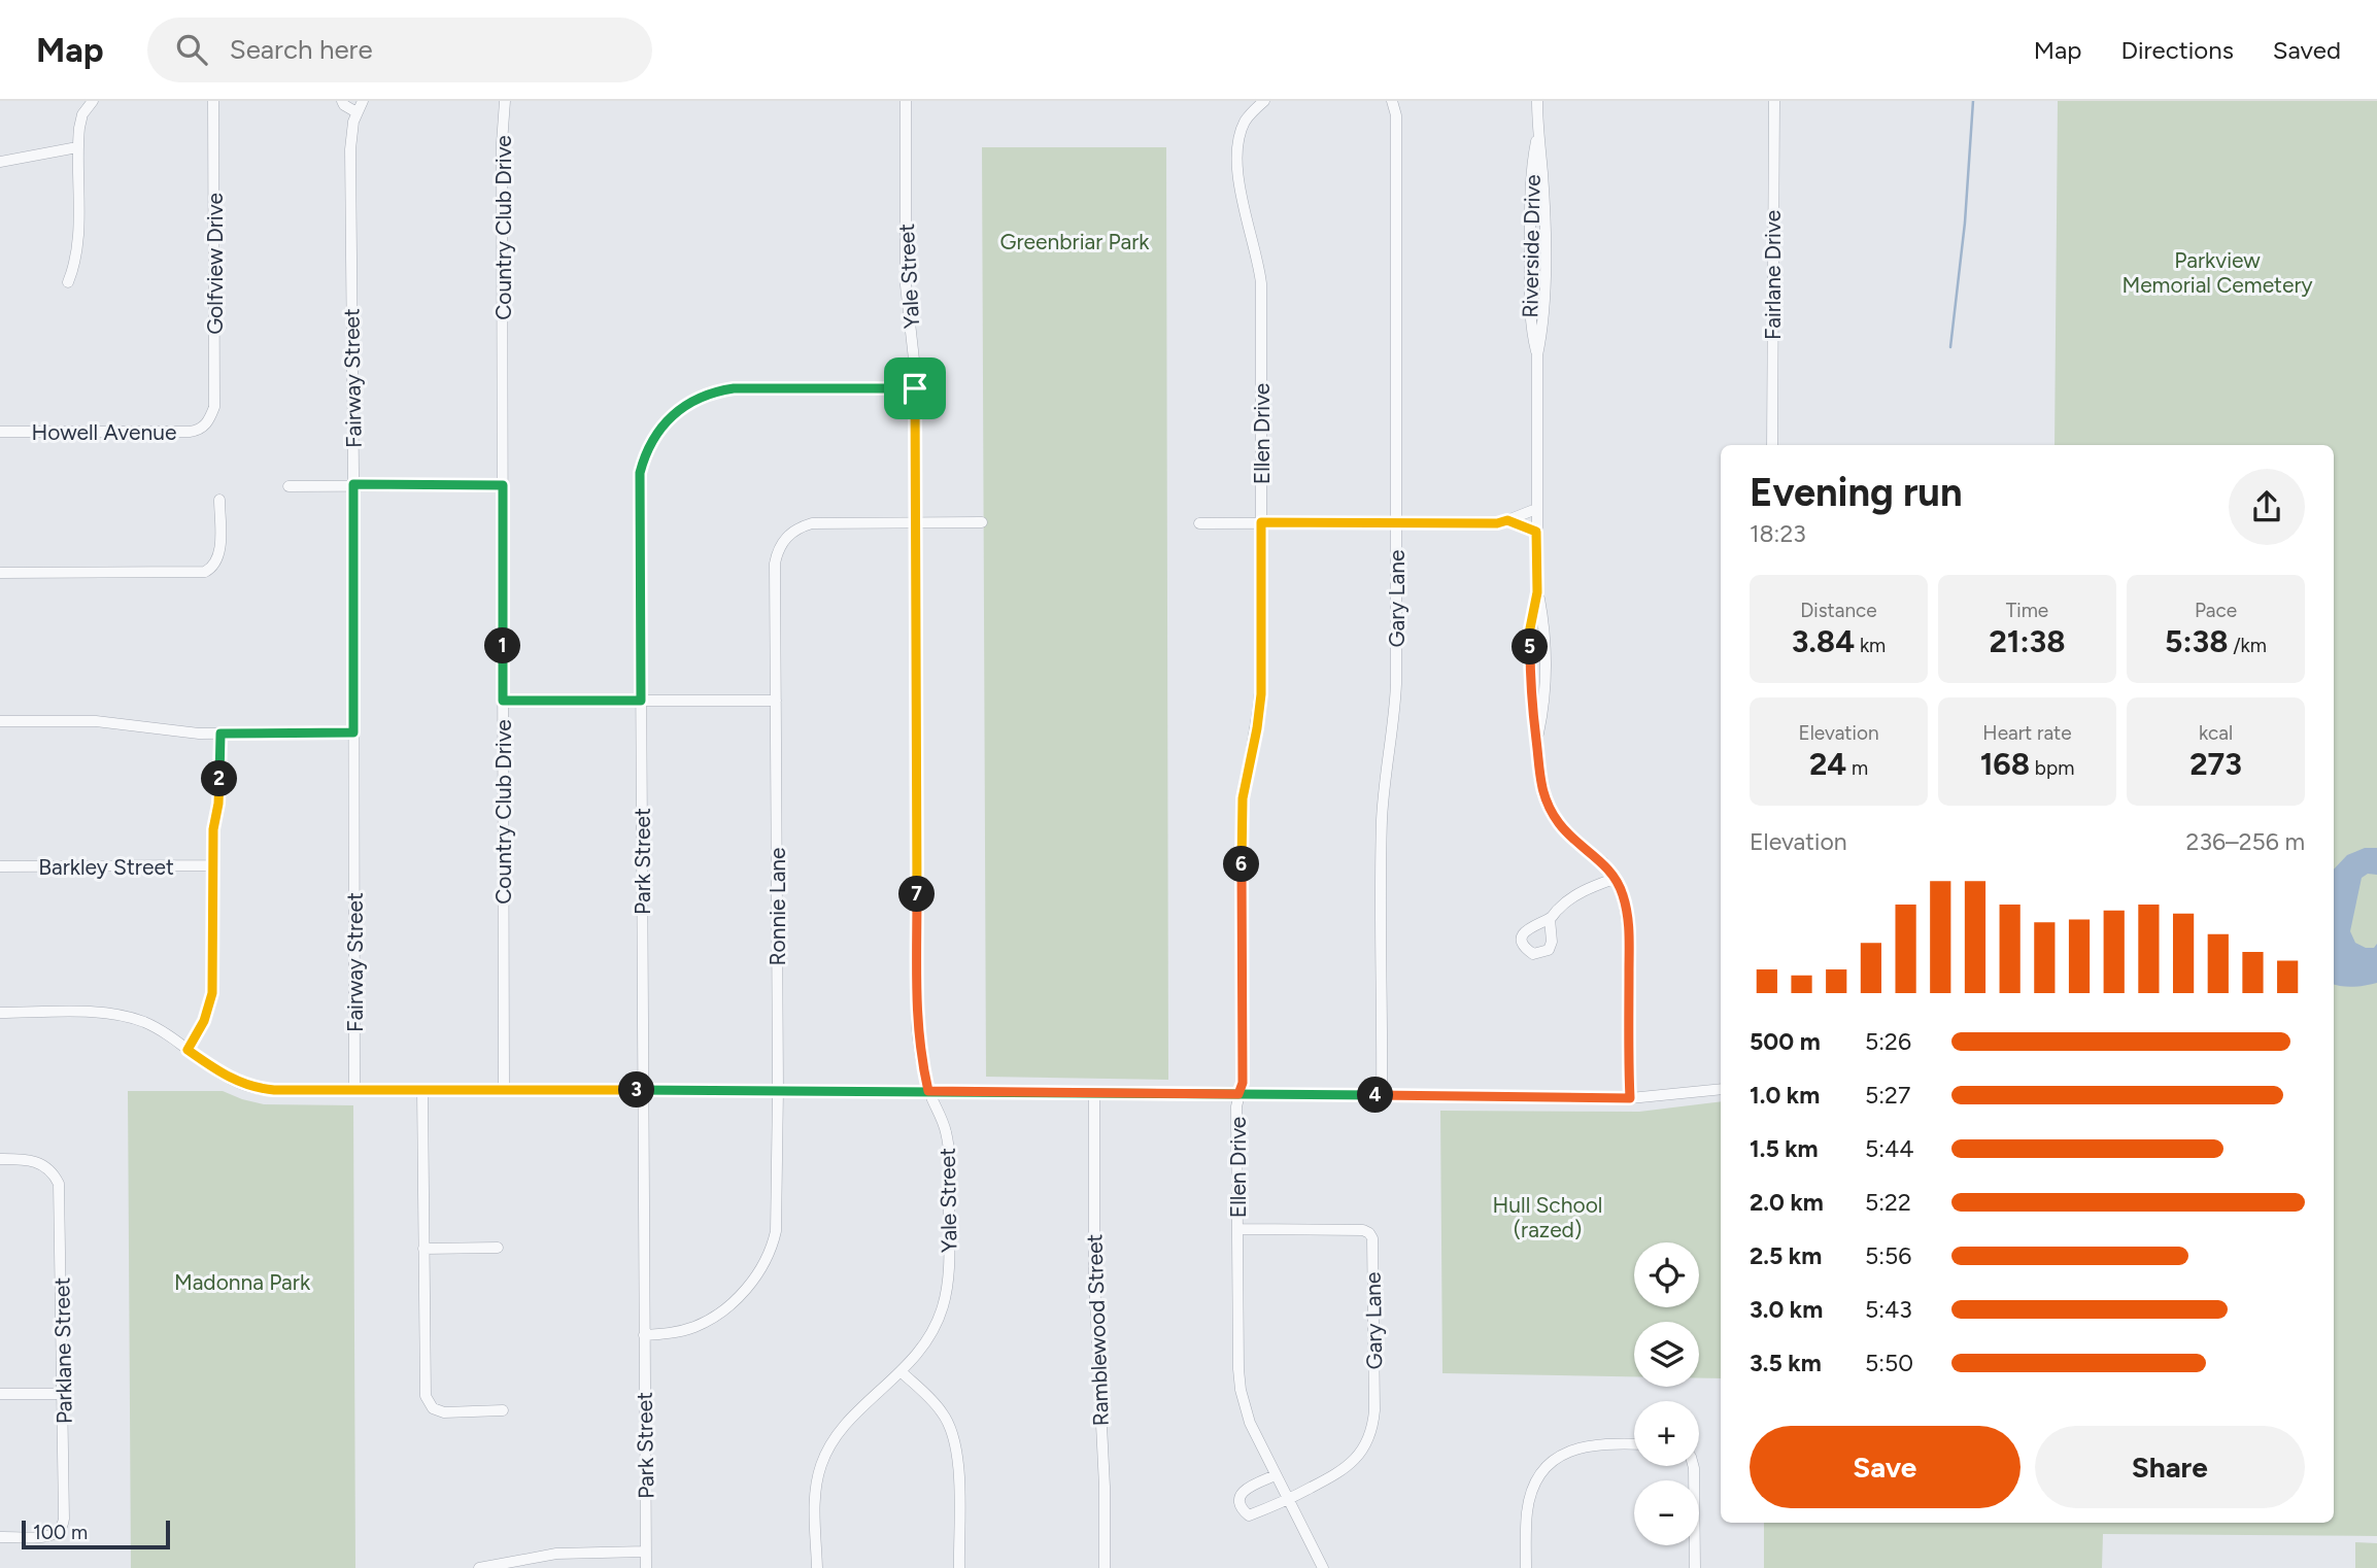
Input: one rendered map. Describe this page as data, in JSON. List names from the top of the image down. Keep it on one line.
{"streets":{"street":["Country Club Drive","Riverside Drive","Golfview Drive","Fairlane Drive","Yale Street","Fairway Street","Howell Avenue","Ellen Drive","Gary Lane","Park Street","Barkley Street","Ronnie Lane","Ramblewood Street","Parklane Street"]},"crossings":[["Golfview Drive","Howell Avenue"],["Yale Street","Park Street"],["Yale Street","Ronnie Lane"],["Ellen Drive","Gary Lane"],["Park Street","Ronnie Lane"]],"parks":["Greenbriar Park","Parkview Memorial Cemetery","Hull School (razed)","Madonna Park"],"scale_bar":"100 m","page":{"header":"Map","search":"Search here","nav":["Map","Directions","Saved"],"heading":["Evening run","18:23"],"stats":[["Distance","3.84 km"],["Time","21:38"],["Pace","5:38 /km"],["Elevation","24 m"],["Heart rate","168 bpm"],["kcal","273"]],"pins":["1","5","2","6","7","3","4"],"chart":["Elevation","236–256 m"],"list":[{"name":"500 m","note":"5:26"},{"name":"1.0 km","note":"5:27"},{"name":"1.5 km","note":"5:44"},{"name":"2.0 km","note":"5:22"},{"name":"2.5 km","note":"5:56"},{"name":"3.0 km","note":"5:43"},{"name":"3.5 km","note":"5:50"}],"map_buttons":["+","−"],"buttons":["Save","Share"],"scale":"100 m"}}
